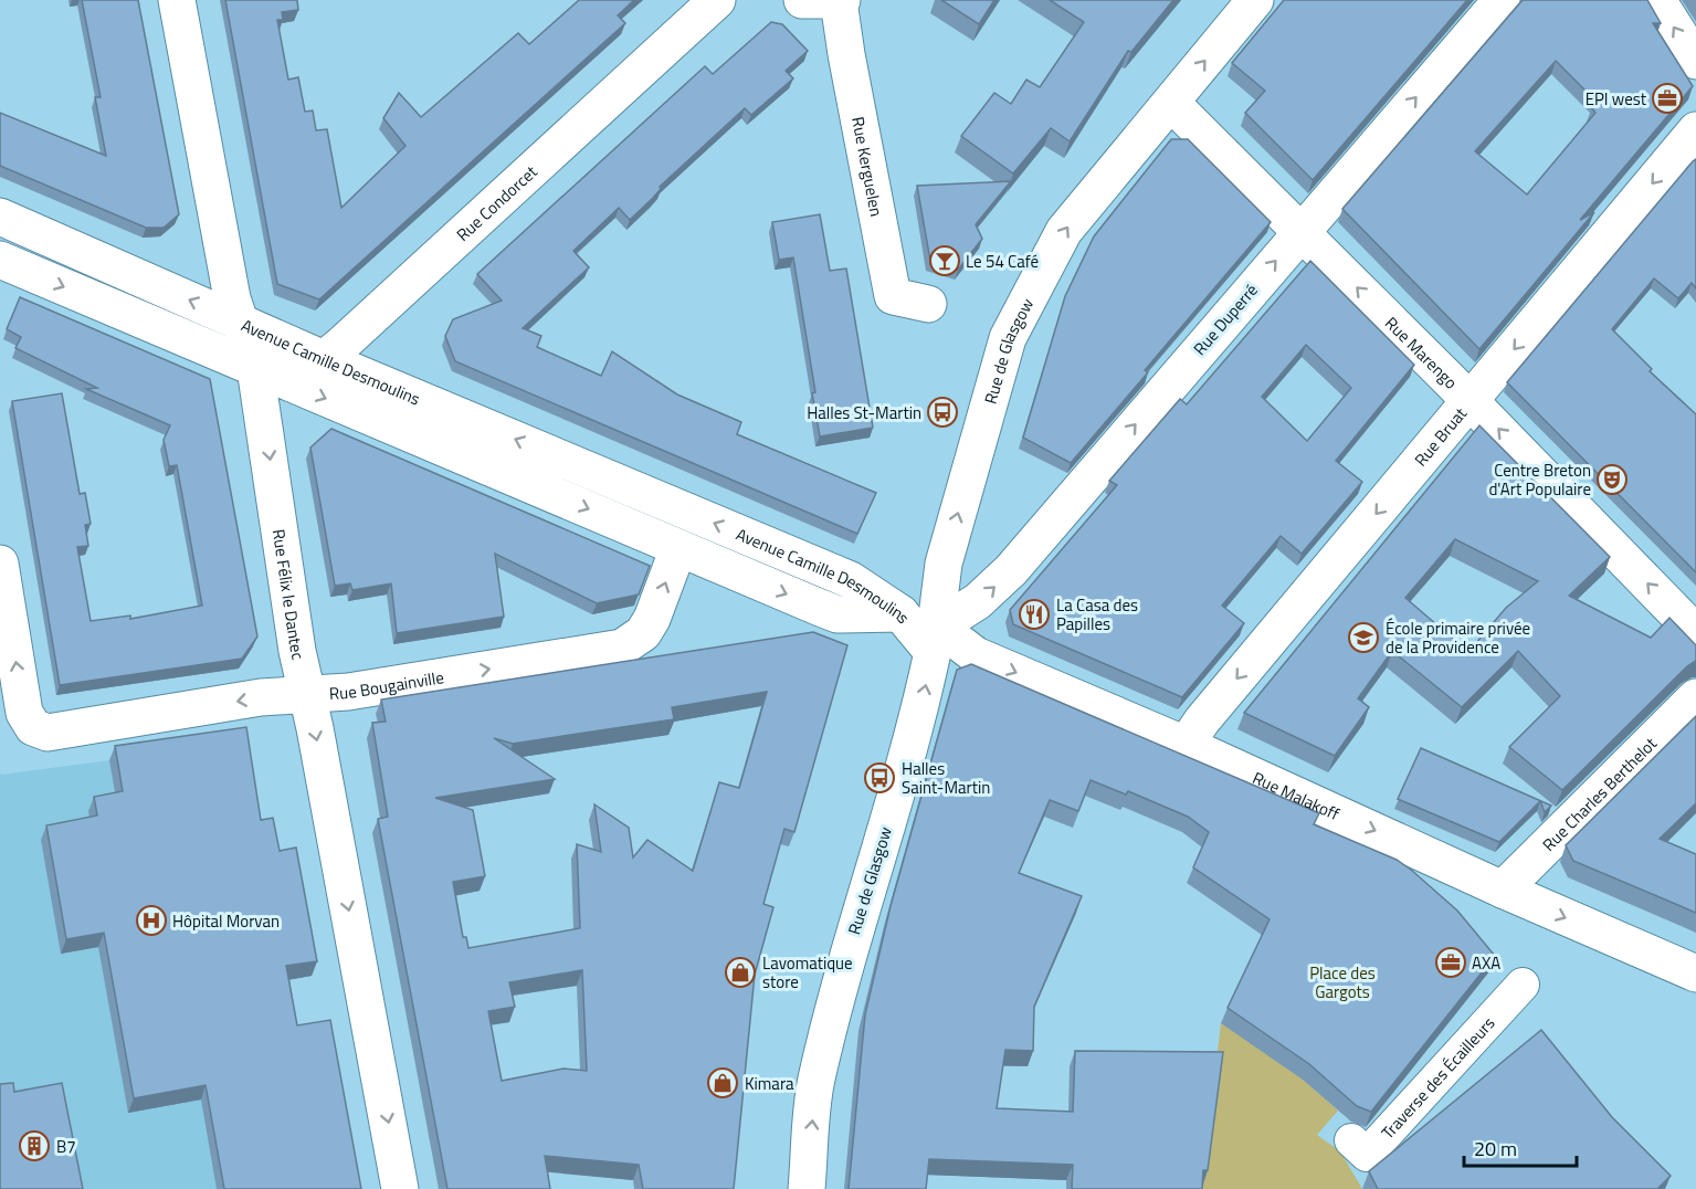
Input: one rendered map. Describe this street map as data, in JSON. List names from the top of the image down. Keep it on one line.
{"streets":{"street":["Rue Kerguelen","Rue Condorcet","Rue Duperré","Rue de Glasgow","Rue Marengo","Avenue Camille Desmoulins","Rue Bruat","Rue Félix le Dantec","Rue Bougainville","Rue Charles Berthelot","Rue Malakoff","Traverse des Écailleurs"]},"crossings":[["Rue Condorcet","Avenue Camille Desmoulins"],["Rue Duperré","Rue de Glasgow"],["Rue Duperré","Rue Marengo"],["Rue Duperré","Rue Malakoff"],["Rue de Glasgow","Rue Marengo"],["Rue de Glasgow","Rue Malakoff"],["Rue Marengo","Rue Bruat"],["Avenue Camille Desmoulins","Rue Félix le Dantec"],["Avenue Camille Desmoulins","Rue Bougainville"],["Rue Bruat","Rue Malakoff"],["Rue Félix le Dantec","Rue Bougainville"],["Rue Charles Berthelot","Rue Malakoff"]],"one_way":["Rue Duperré","Rue de Glasgow","Rue Marengo","Rue Bruat","Rue Félix le Dantec","Rue Malakoff"],"parks":["Place des Gargots"],"places":{"office":["EPI west","AXA"],"bar":["Le 54 Café"],"bus stop":["Halles St-Martin","Halles Saint-Martin"],"theatre":["Centre Breton d'Art Populaire"],"restaurant":["La Casa des Papilles"],"school or university":["École primaire privée de la Providence"],"hospital":["Hôpital Morvan"],"shop":["Lavomatique store","Kimara"],"building":["B7"]},"scale_bar":"20 m"}
